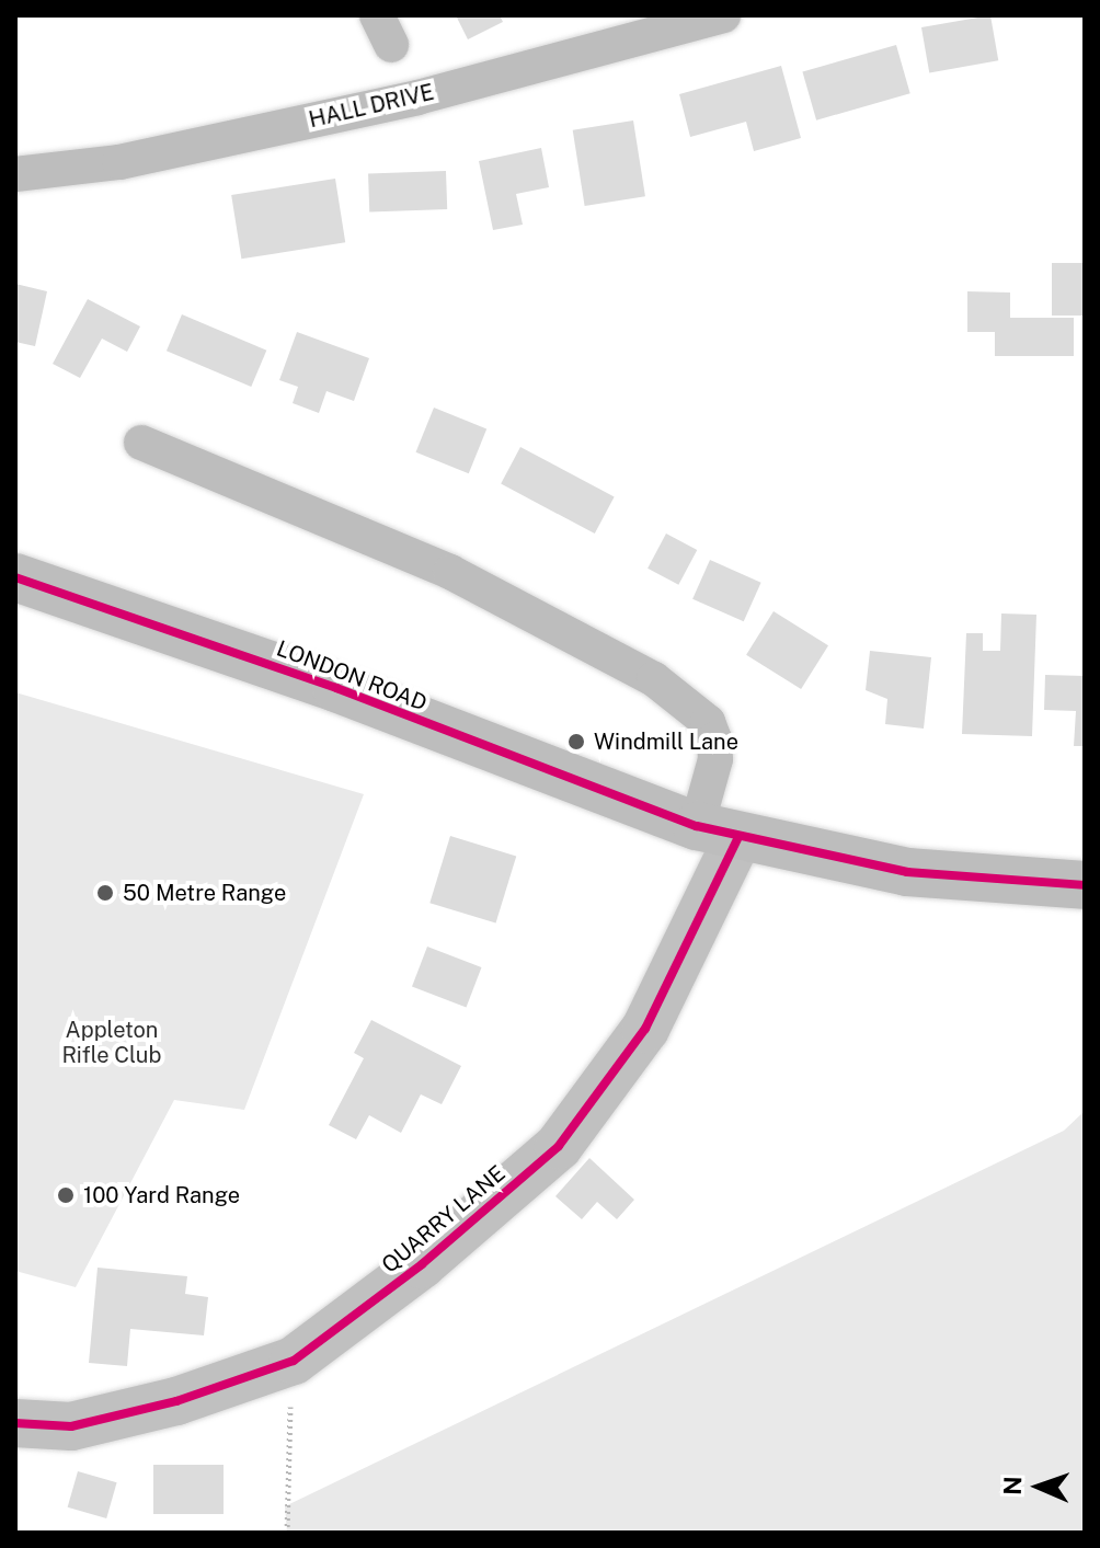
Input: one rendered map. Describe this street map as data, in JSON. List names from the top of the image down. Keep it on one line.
{"streets":{"highway":["LONDON ROAD"],"street":["HALL DRIVE","QUARRY LANE"]},"crossings":[["LONDON ROAD","QUARRY LANE"]],"parks":["Appleton Rifle Club"],"places":["Windmill Lane","50 Metre Range","100 Yard Range"],"north":"left"}
